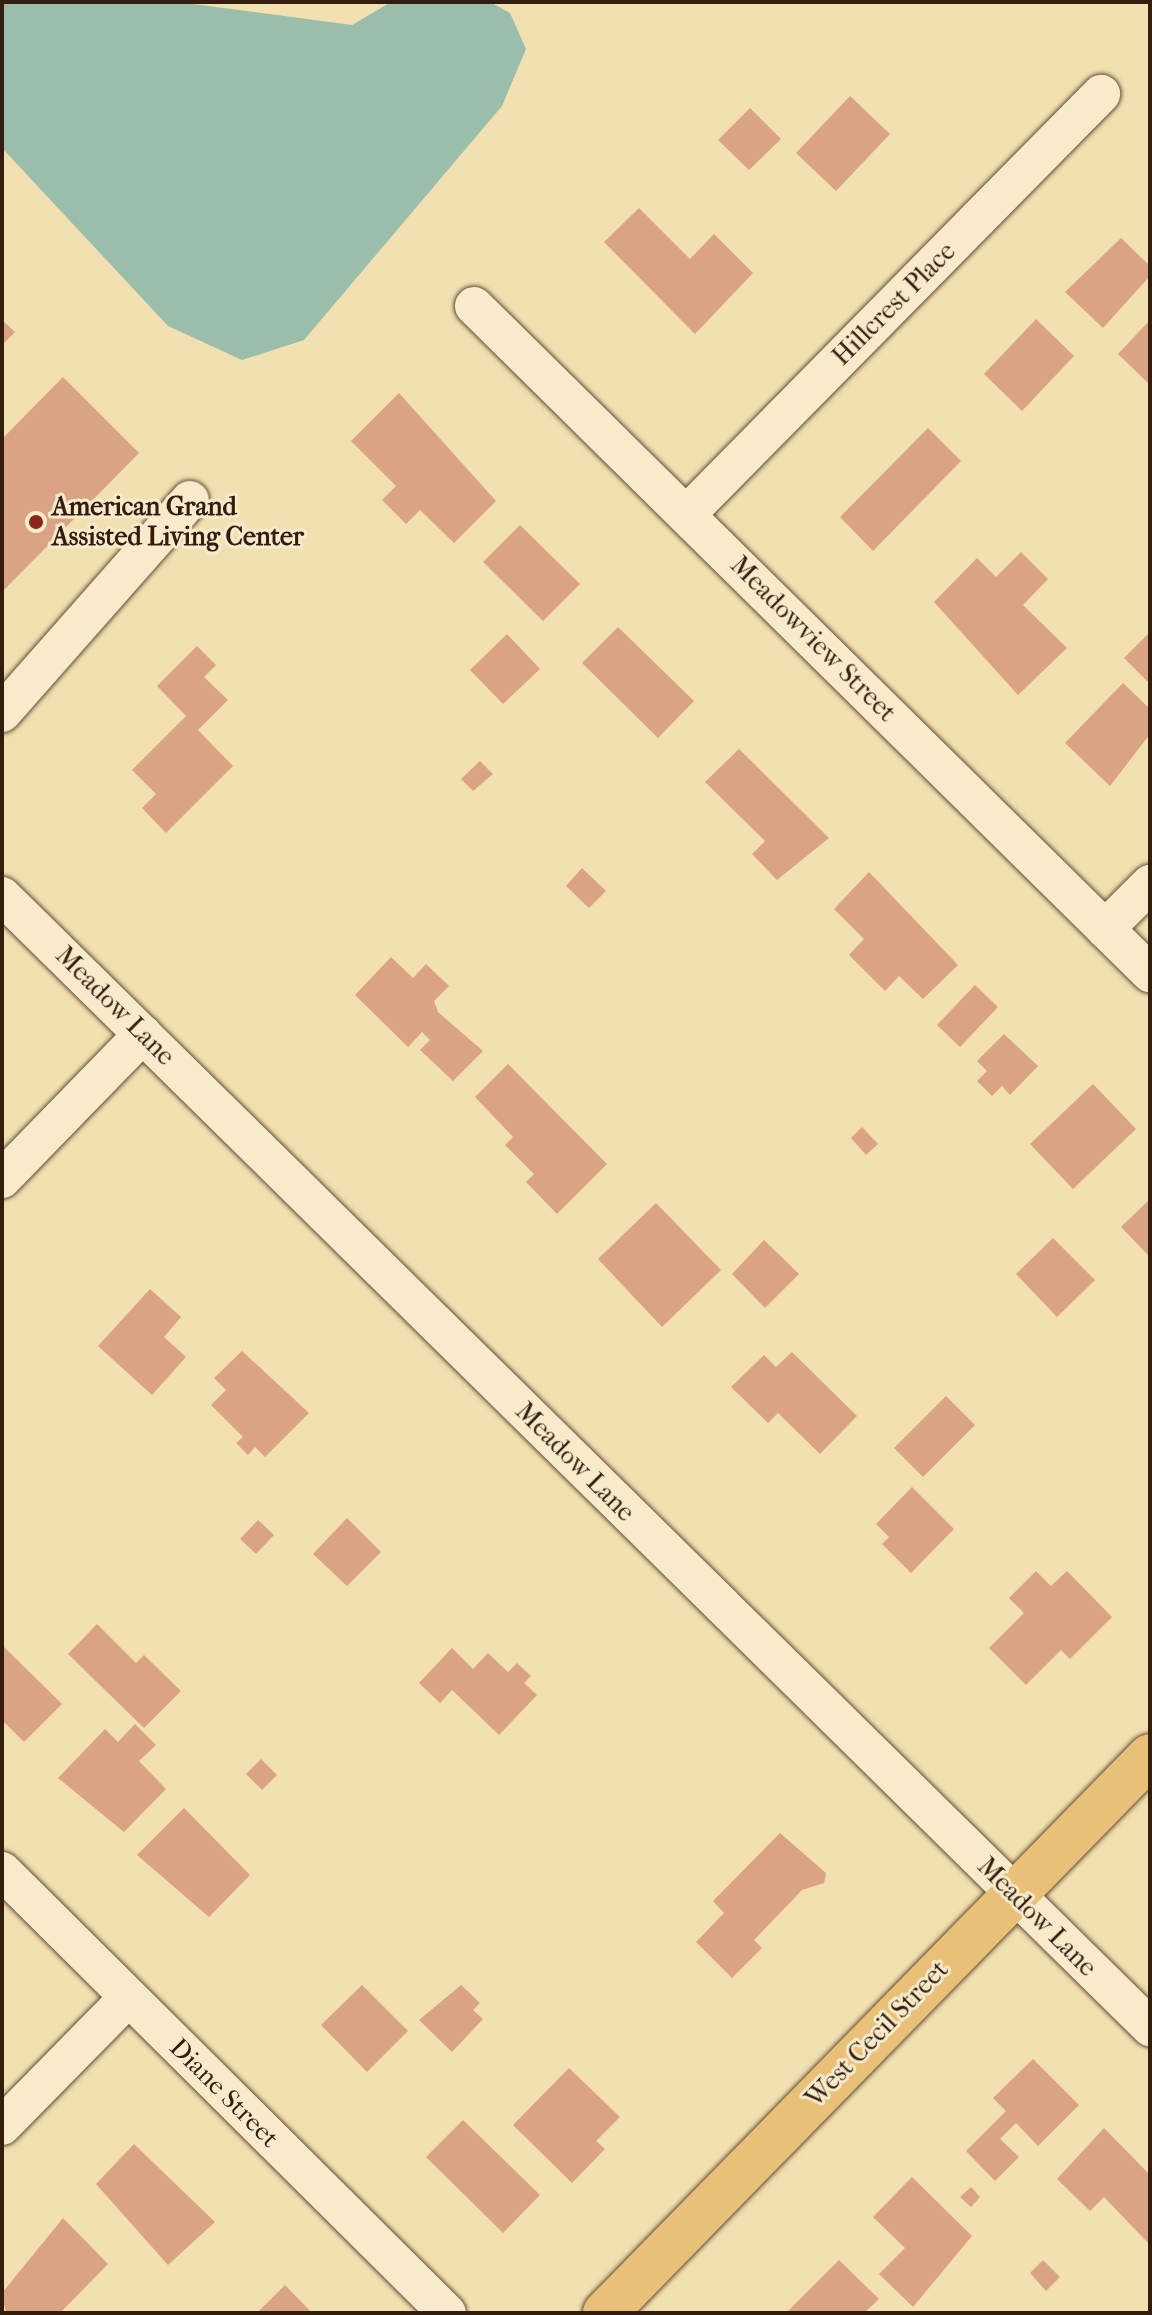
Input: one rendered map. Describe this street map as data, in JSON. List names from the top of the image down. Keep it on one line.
{"streets":{"main road":["West Cecil Street"],"street":["Hillcrest Place","Meadowview Street","Meadow Lane","Diane Street"]},"crossings":[["Hillcrest Place","Meadowview Street"],["Meadow Lane","West Cecil Street"]],"places":["American Grand Assisted Living Center"]}
